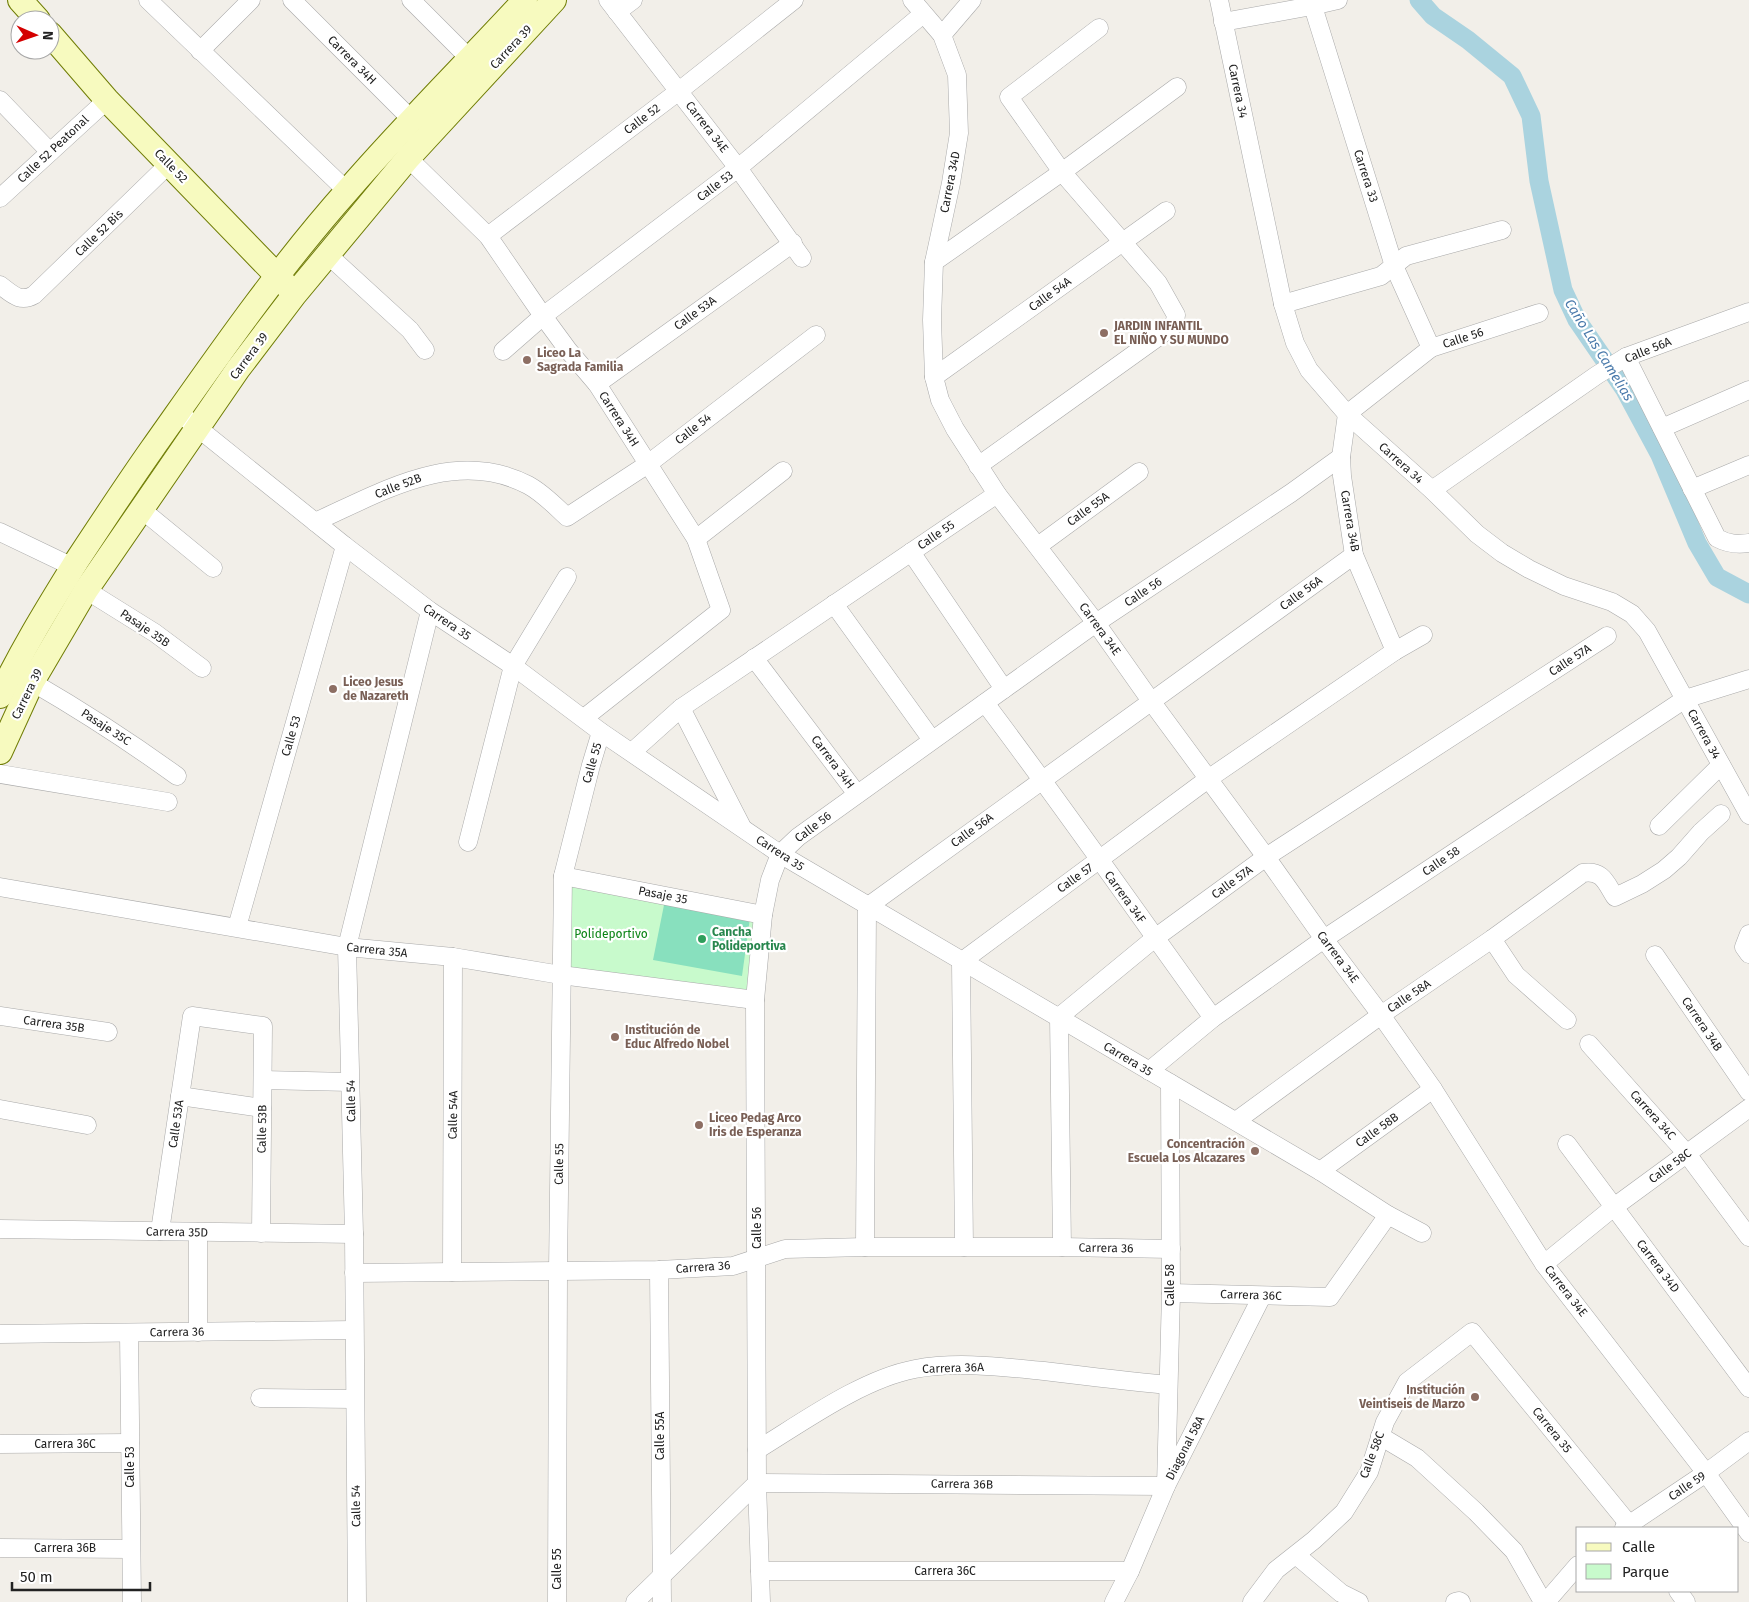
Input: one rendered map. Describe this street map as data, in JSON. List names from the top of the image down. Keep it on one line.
{"streets":{"main road":["Carrera 39","Calle 52"],"street":["Carrera 34H","Carrera 34","Carrera 34E","Calle 52 Peatonal","Carrera 33","Carrera 34D","Calle 53","Calle 52 Bis","Calle 54A","Calle 53A","Calle 56","Calle 56A","Calle 54","Calle 52B","Calle 55A","Carrera 34B","Calle 55","Carrera 35","Pasaje 35B","Calle 57A","Pasaje 35C","Calle 58","Calle 57","Pasaje 35","Carrera 34F","Carrera 35A","Calle 58A","Carrera 35B","Carrera 34C","Calle 53B","Calle 58B","Calle 58C","Carrera 35D","Carrera 36","Carrera 36C","Carrera 36A","Diagonal 58A","Carrera 36B","Calle 59"]},"crossings":[["Carrera 39","Carrera 34H"],["Carrera 39","Calle 52"],["Carrera 39","Carrera 35"],["Carrera 39","Pasaje 35B"],["Carrera 39","Pasaje 35C"],["Carrera 34H","Calle 52"],["Carrera 34H","Calle 53"],["Carrera 34H","Calle 53A"],["Carrera 34H","Calle 56"],["Carrera 34H","Calle 54"],["Carrera 34H","Calle 55"],["Carrera 34H","Carrera 35"],["Carrera 34","Calle 56"],["Carrera 34","Calle 56A"],["Carrera 34","Carrera 34B"],["Carrera 34","Calle 58"],["Calle 52","Carrera 34E"],["Calle 52","Calle 52 Peatonal"],["Calle 52","Calle 52 Bis"],["Carrera 34E","Carrera 34D"],["Carrera 34E","Calle 53"],["Carrera 34E","Calle 54A"],["Carrera 34E","Calle 53A"],["Carrera 34E","Calle 56"],["Carrera 34E","Calle 56A"],["Carrera 34E","Calle 55A"],["Carrera 34E","Calle 55"],["Carrera 34E","Calle 57A"],["Carrera 34E","Calle 58"],["Carrera 34E","Calle 57"],["Carrera 34E","Calle 58A"],["Carrera 34E","Calle 58B"],["Carrera 34E","Calle 58C"],["Carrera 34E","Calle 59"],["Carrera 33","Calle 56"],["Carrera 34D","Calle 53"],["Carrera 34D","Calle 54A"],["Carrera 34D","Calle 58C"],["Calle 53","Carrera 35"],["Calle 53","Carrera 35A"],["Calle 53","Carrera 36"],["Calle 53","Carrera 36C"],["Calle 53","Carrera 36B"],["Calle 54A","Carrera 35A"],["Calle 54A","Carrera 36"],["Calle 53A","Calle 53B"],["Calle 53A","Carrera 35D"],["Calle 56","Carrera 34B"],["Calle 56","Carrera 35"],["Calle 56","Pasaje 35"],["Calle 56","Carrera 34F"],["Calle 56","Carrera 35A"],["Calle 56","Carrera 36"],["Calle 56","Carrera 36C"],["Calle 56","Carrera 36A"],["Calle 56","Carrera 36B"],["Calle 56A","Carrera 34B"],["Calle 56A","Carrera 35"],["Calle 56A","Carrera 34F"],["Calle 54","Calle 52B"],["Calle 54","Carrera 35"],["Calle 54","Carrera 35A"],["Calle 54","Carrera 35D"],["Calle 54","Carrera 36"],["Calle 52B","Carrera 35"],["Calle 55A","Carrera 36"],["Carrera 34B","Calle 57"],["Calle 55","Carrera 35"],["Calle 55","Pasaje 35"],["Calle 55","Carrera 35A"],["Calle 55","Carrera 36"],["Carrera 35","Calle 57A"],["Carrera 35","Calle 58"],["Carrera 35","Calle 57"],["Carrera 35","Calle 58A"],["Carrera 35","Calle 58B"],["Carrera 35","Calle 58C"],["Carrera 35","Carrera 36C"],["Carrera 35","Calle 59"],["Calle 57A","Carrera 34F"],["Calle 58","Carrera 34F"],["Calle 58","Carrera 36"],["Calle 58","Carrera 36C"],["Calle 58","Carrera 36A"],["Calle 58","Diagonal 58A"],["Calle 58","Carrera 36B"],["Calle 57","Carrera 34F"],["Carrera 34C","Calle 58C"],["Calle 53B","Carrera 35D"],["Carrera 36C","Diagonal 58A"],["Diagonal 58A","Carrera 36B"]],"water":["Caño Las Camelias"],"parks":["Polideportivo"],"places":["JARDIN INFANTIL EL NIÑO Y SU MUNDO","Liceo La Sagrada Familia","Liceo Jesus de Nazareth","Cancha Polideportiva","Institución de Educ Alfredo Nobel","Liceo Pedag Arco Iris de Esperanza","Concentración Escuela Los Alcazares","Institución Veintiseis de Marzo"],"legend":["Calle","Parque"],"scale_bar":"50 m","north":"right"}
